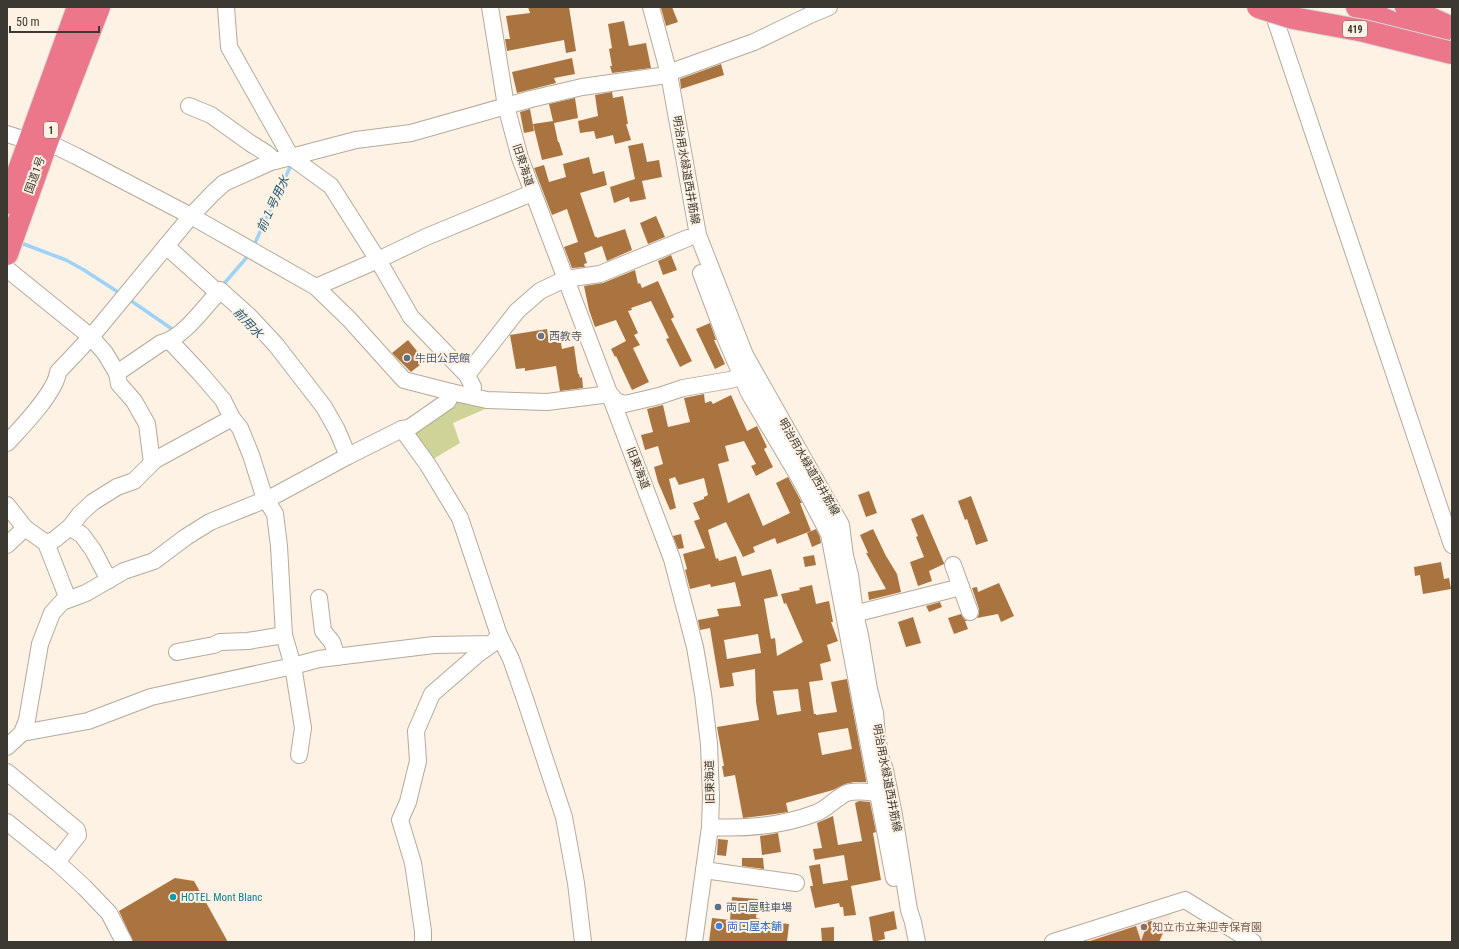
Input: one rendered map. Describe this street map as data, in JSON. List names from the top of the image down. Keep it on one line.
{"streets":{"highway":["419","1","国道1号"],"street":["旧東海道","明治用水緑道西井筋線"]},"water":["前１号用水","前用水"],"places":["西教寺","牛田公民館","HOTEL Mont Blanc","両口屋駐車場","両口屋本舗","知立市立来迎寺保育園"],"scale_bar":"50 m"}
